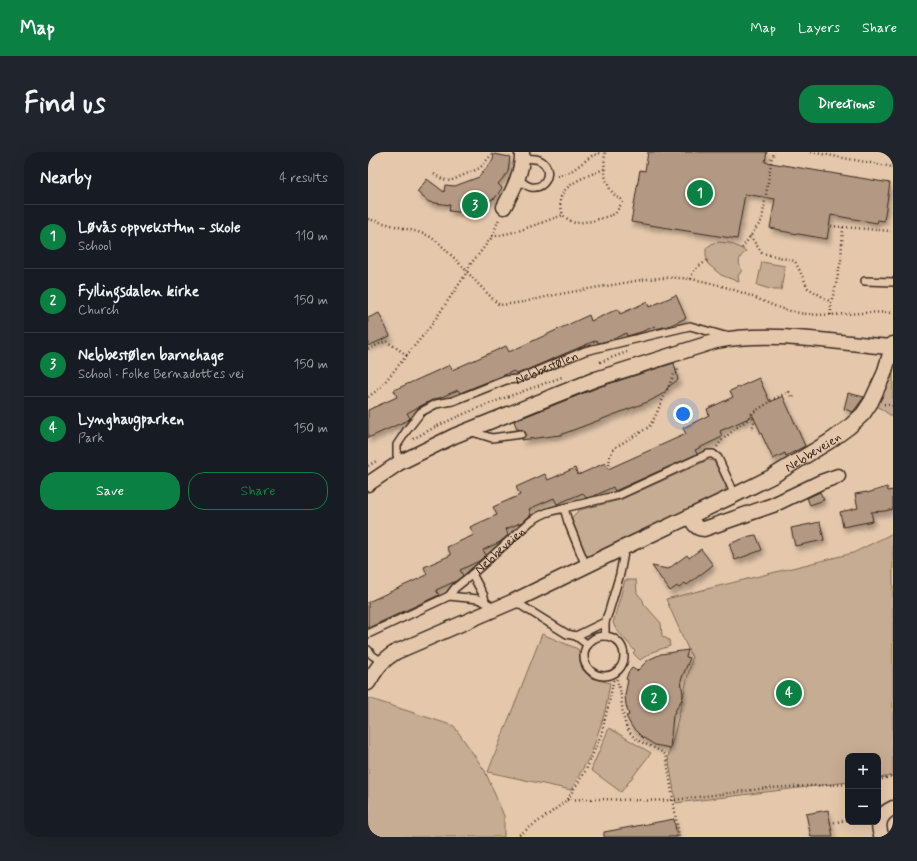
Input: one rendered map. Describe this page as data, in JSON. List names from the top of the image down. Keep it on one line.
{"streets":{"street":["Nebbestølen","Nebbeveien"]},"crossings":[["Nebbestølen","Nebbeveien"]],"page":{"header":"Map","nav":["Map","Layers","Share"],"buttons":["Directions",["Save","Share"]],"title":"Find us","heading":["Nearby","4 results"],"pins":["1","3","4","2"],"list":[{"mark":"1","name":"Løvås oppveksttun - skole","note":"School","value":"110 m"},{"mark":"2","name":"Fyllingsdalen kirke","note":"Church","value":"150 m"},{"mark":"3","name":"Nebbestølen barnehage","note":"School · Folke Bernadottes vei","value":"150 m"},{"mark":"4","name":"Lynghaugparken","note":"Park","value":"150 m"}],"map_buttons":["+","−"]}}
